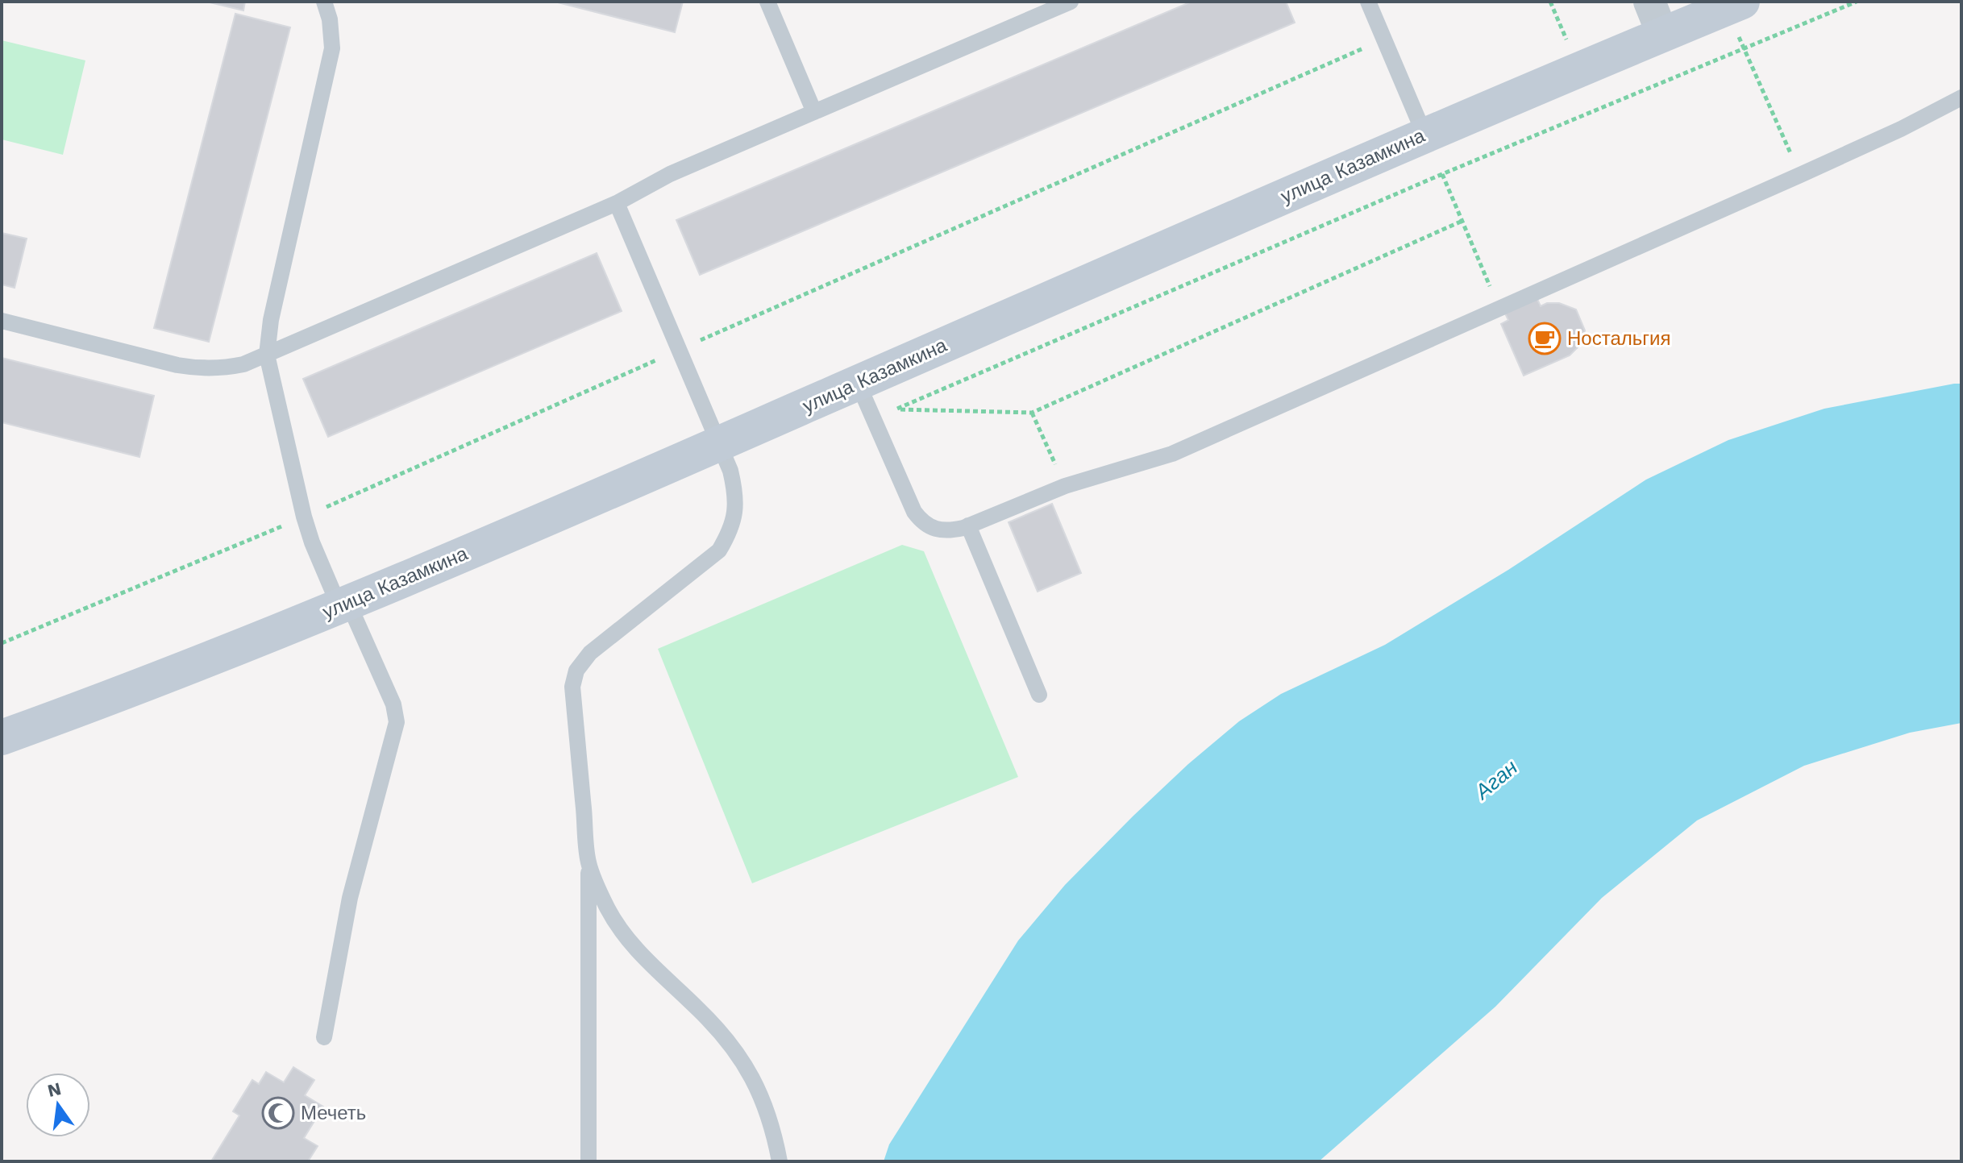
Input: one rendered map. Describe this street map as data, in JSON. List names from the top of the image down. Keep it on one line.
{"streets":{"main road":["улица Казамкина"]},"water":["Аган"],"places":{"cafe":["Ностальгия"],"mosque":["Мечеть"]},"north":"top"}
